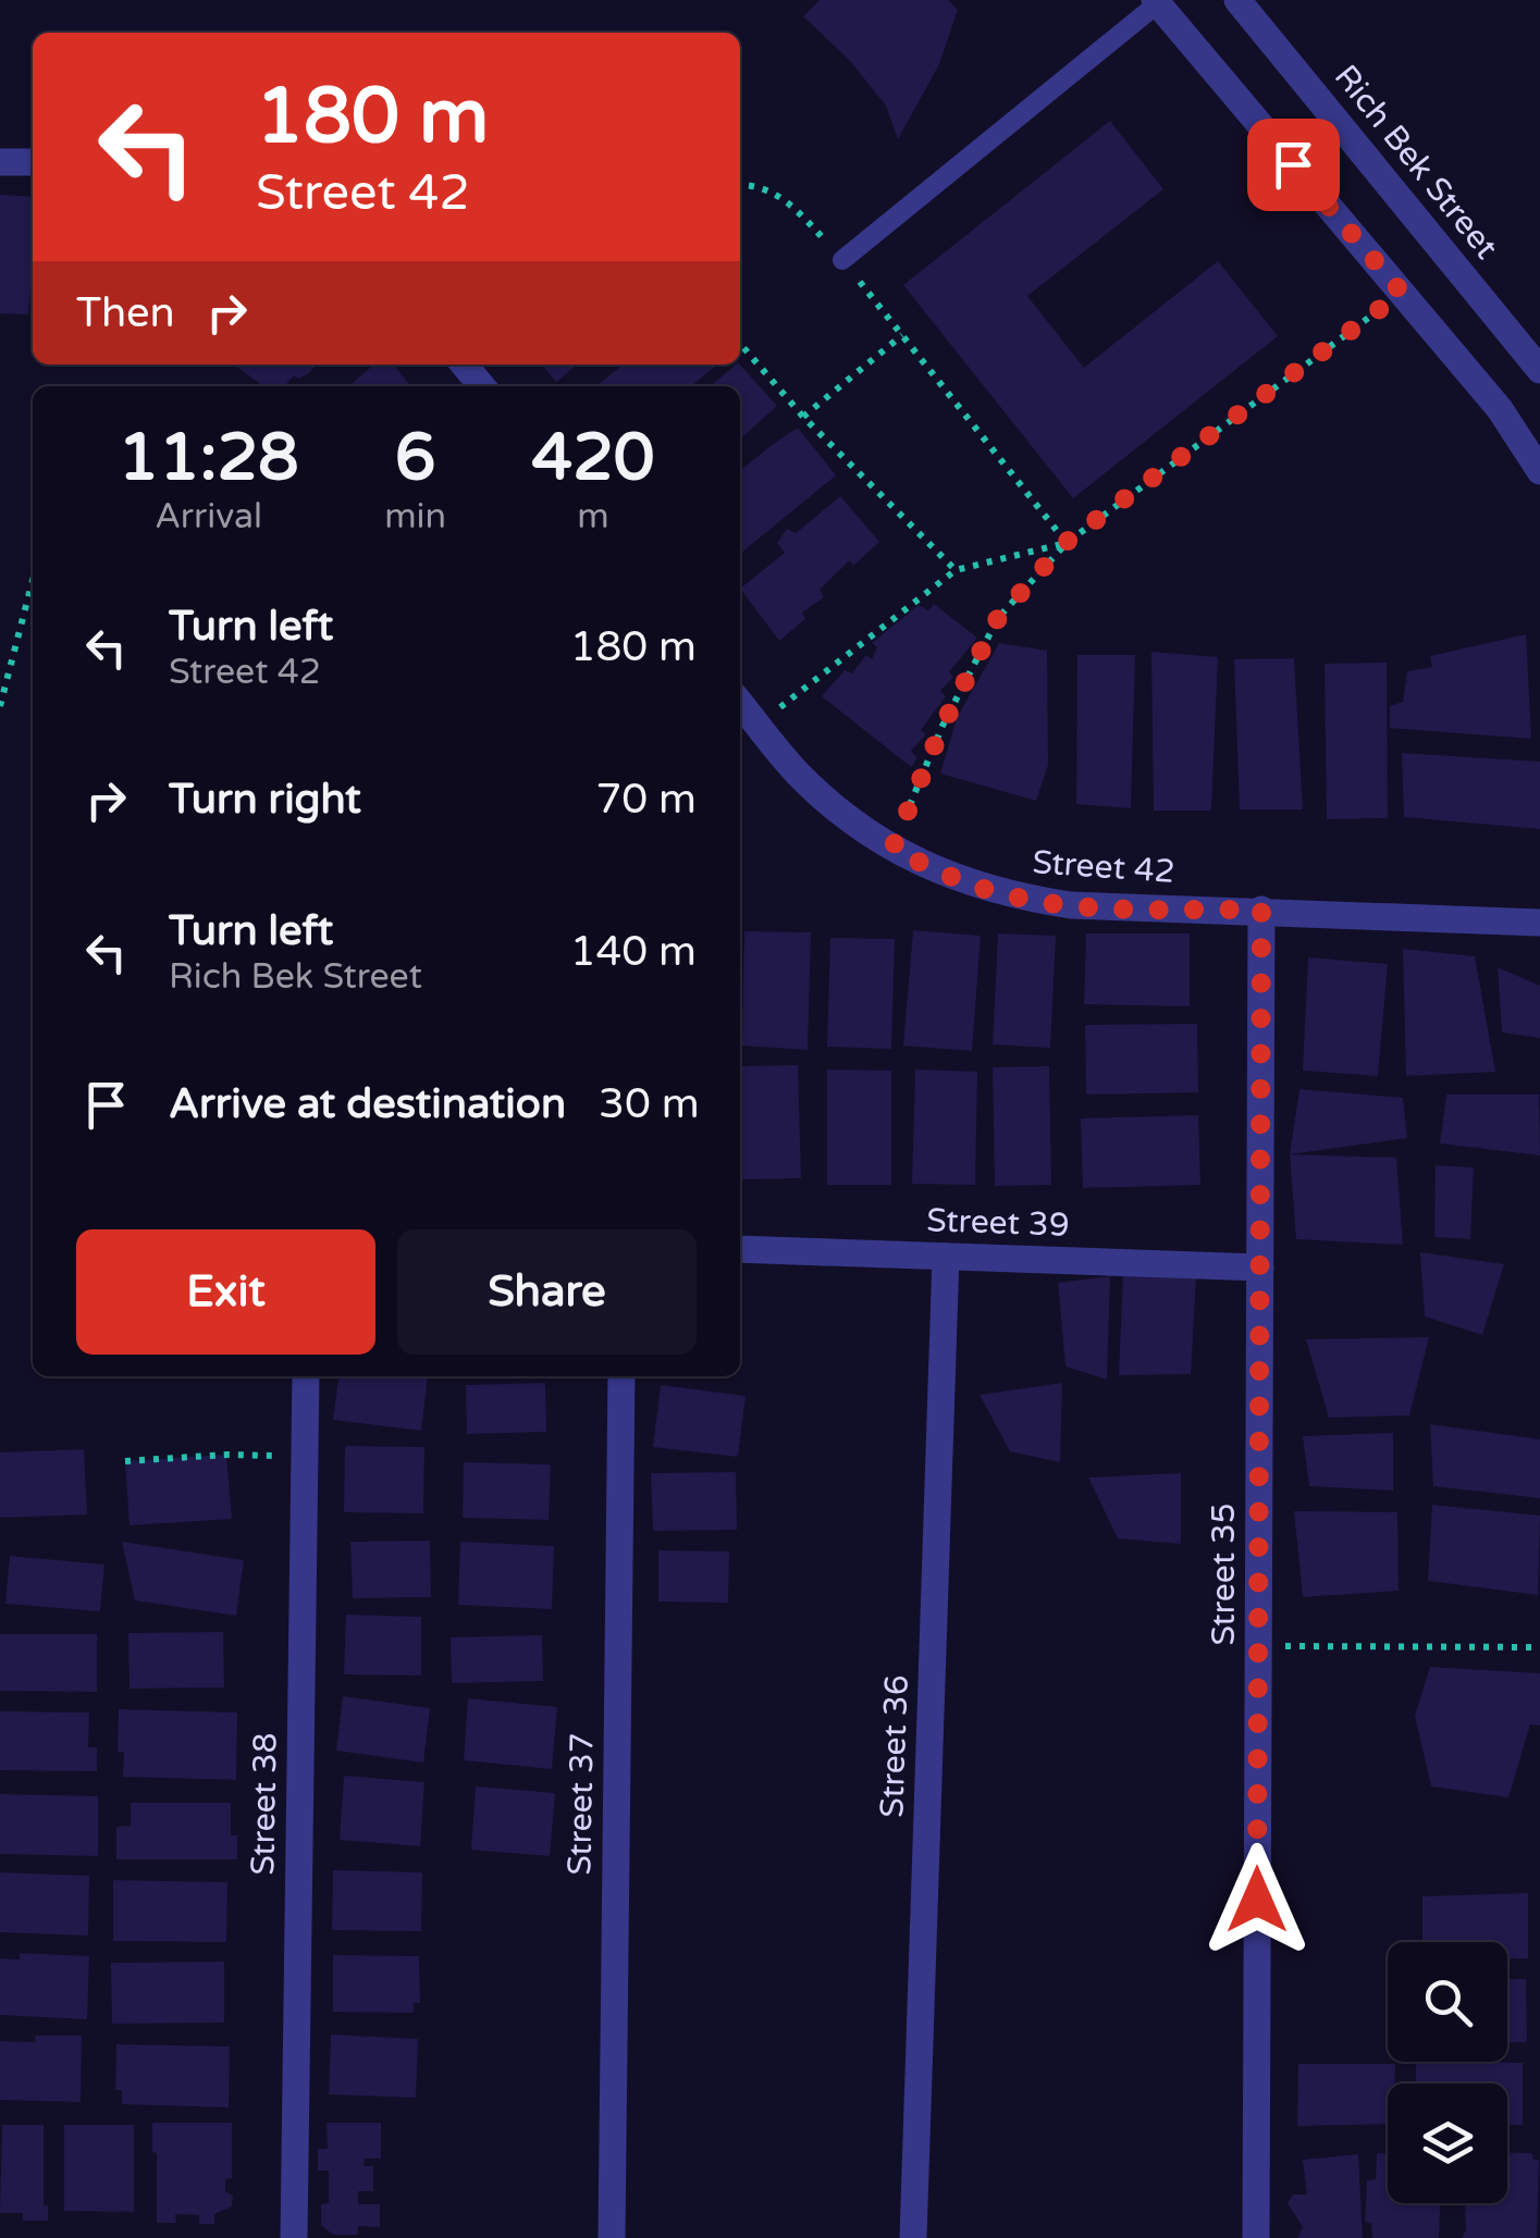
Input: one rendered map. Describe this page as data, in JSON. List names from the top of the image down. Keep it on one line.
{"streets":{"street":["Rich Bek Street","Street 42","Street 39","Street 35","Street 36","Street 38","Street 37"]},"crossings":[["Street 42","Street 35"],["Street 39","Street 35"],["Street 39","Street 36"]],"page":{"turn":["180 m","Street 42"],"then":"Then","eta":["11:28","Arrival","6","min","420","m"],"list":[{"name":"Turn left","note":"Street 42","value":"180 m"},{"name":"Turn right","value":"70 m"},{"name":"Turn left","note":"Rich Bek Street","value":"140 m"},{"name":"Arrive at destination","value":"30 m"}],"buttons":["Exit","Share"]}}
